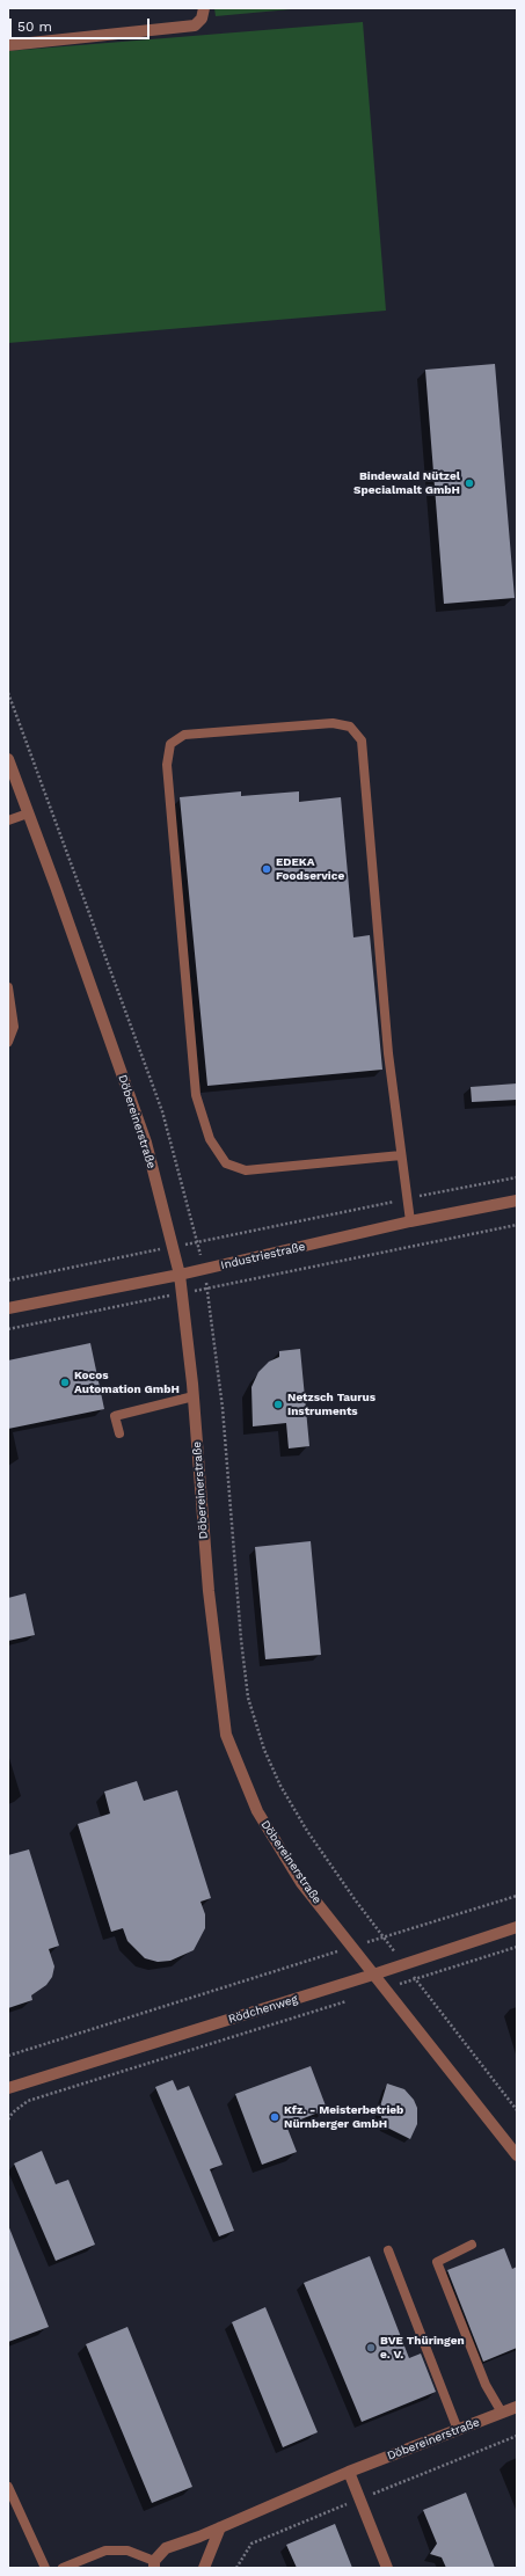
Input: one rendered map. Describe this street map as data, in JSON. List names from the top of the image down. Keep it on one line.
{"streets":{"street":["Döbereinerstraße","Industriestraße","Rödchenweg"]},"crossings":[["Döbereinerstraße","Industriestraße"],["Döbereinerstraße","Rödchenweg"]],"places":["Bindewald Nützel Specialmalt GmbH","EDEKA Foodservice","Kocos Automation GmbH","Netzsch Taurus Instruments","Kfz. - Meisterbetrieb Nürnberger GmbH","BVE Thüringen e. V."],"scale_bar":"50 m"}
